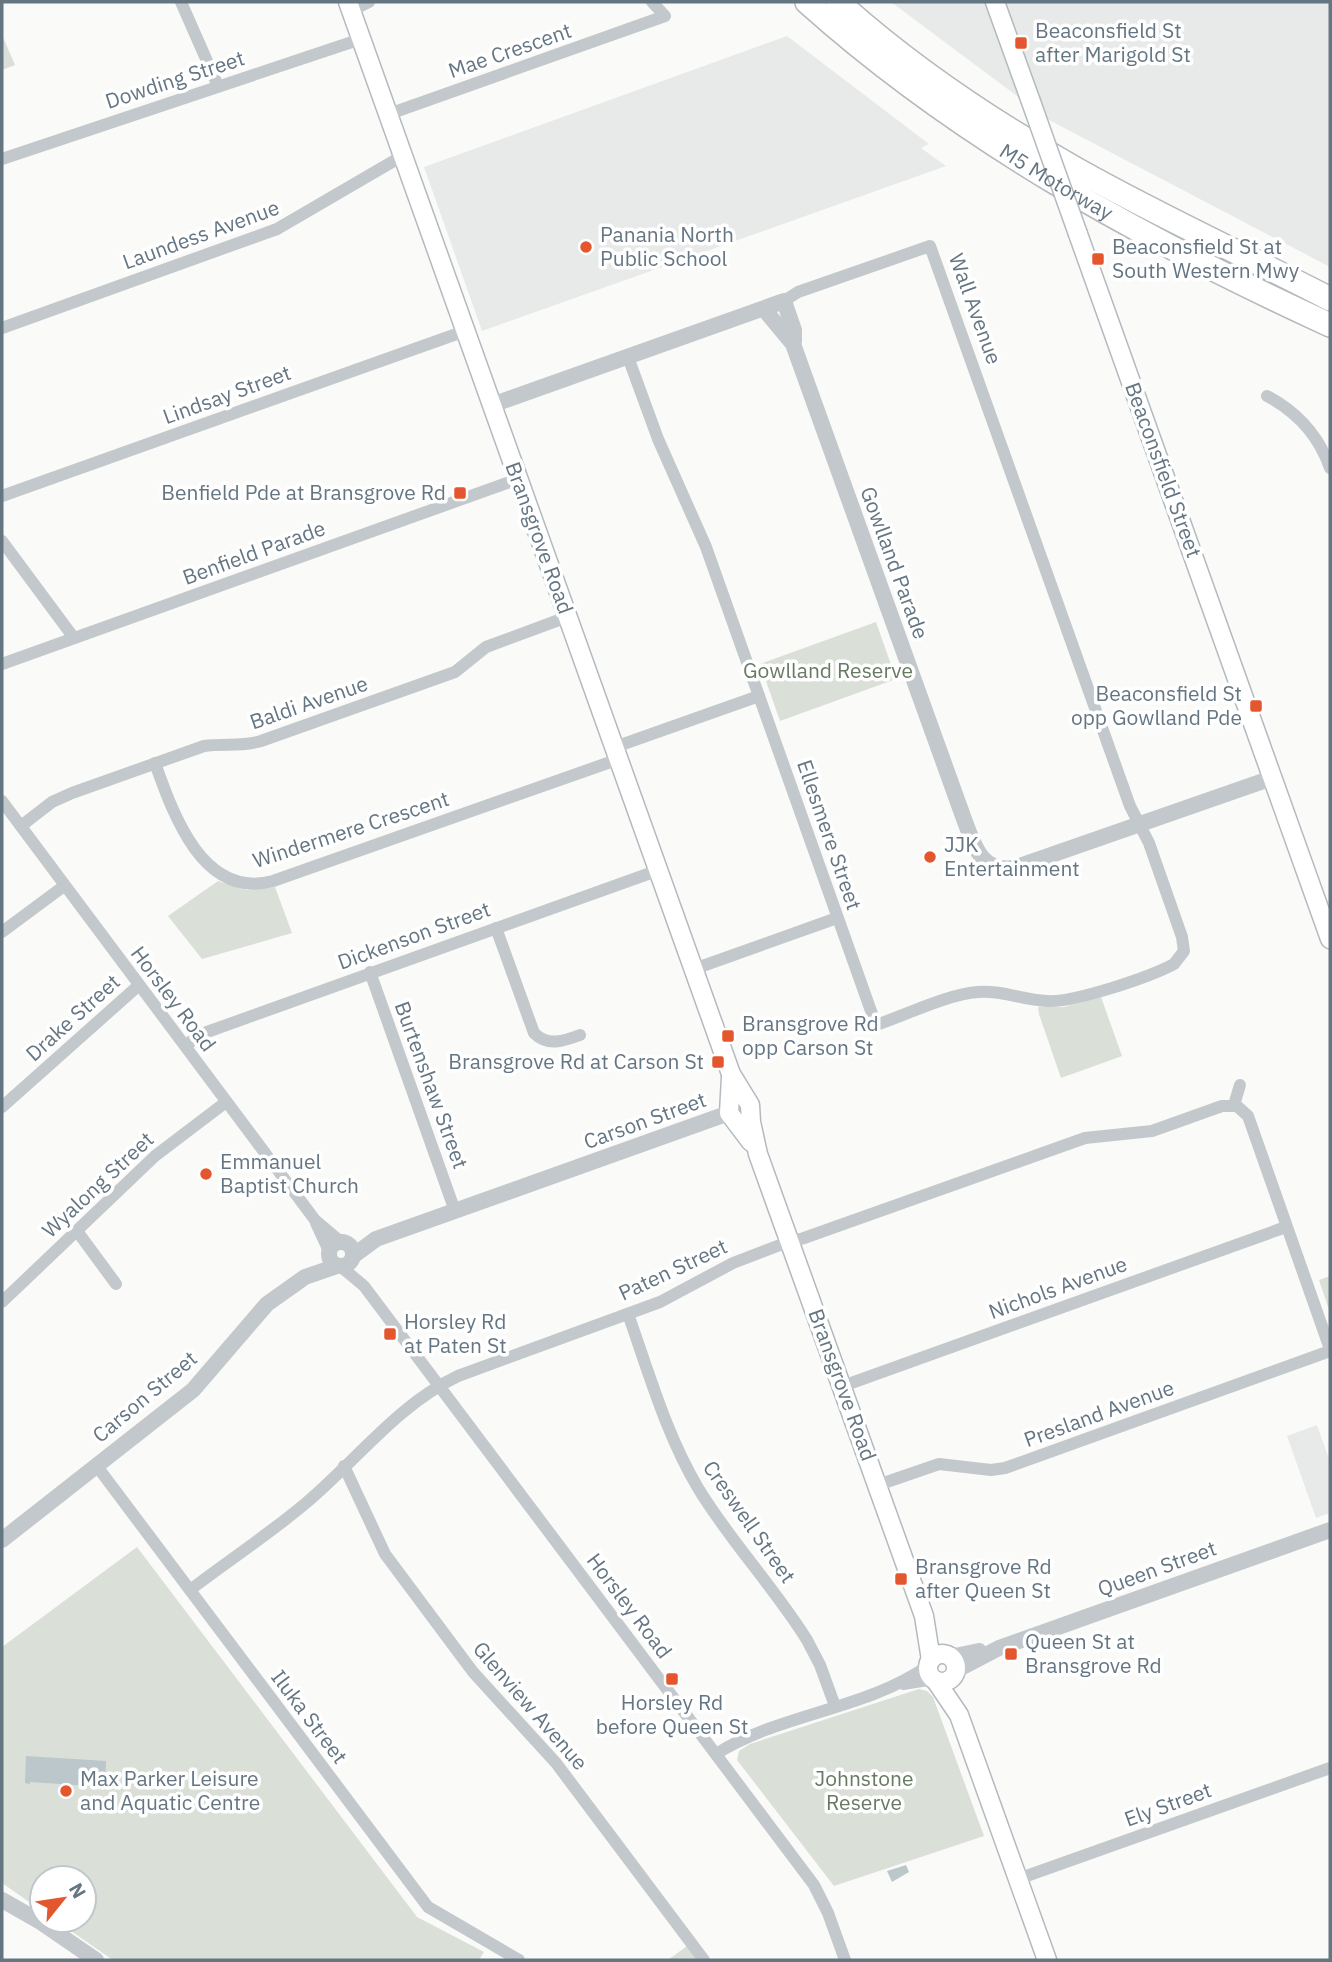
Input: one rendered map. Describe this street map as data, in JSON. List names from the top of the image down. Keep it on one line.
{"streets":{"highway":["M5 Motorway"],"main road":["Beaconsfield Street","Bransgrove Road"],"street":["Mae Crescent","Dowding Street","Laundess Avenue","Wall Avenue","Lindsay Street","Benfield Parade","Gowlland Parade","Baldi Avenue","Windermere Crescent","Ellesmere Street","Dickenson Street","Horsley Road","Drake Street","Burtenshaw Street","Carson Street","Wyalong Street","Paten Street","Nichols Avenue","Presland Avenue","Creswell Street","Queen Street","Glenview Avenue","Iluka Street","Ely Street"]},"crossings":[["Mae Crescent","Bransgrove Road"],["Dowding Street","Bransgrove Road"],["Laundess Avenue","Bransgrove Road"],["Wall Avenue","Bransgrove Road"],["Wall Avenue","Gowlland Parade"],["Wall Avenue","Ellesmere Street"],["Lindsay Street","Bransgrove Road"],["Beaconsfield Street","Gowlland Parade"],["Bransgrove Road","Benfield Parade"],["Bransgrove Road","Baldi Avenue"],["Bransgrove Road","Windermere Crescent"],["Bransgrove Road","Dickenson Street"],["Bransgrove Road","Carson Street"],["Bransgrove Road","Paten Street"],["Bransgrove Road","Nichols Avenue"],["Bransgrove Road","Presland Avenue"],["Bransgrove Road","Queen Street"],["Bransgrove Road","Ely Street"],["Baldi Avenue","Windermere Crescent"],["Baldi Avenue","Horsley Road"],["Windermere Crescent","Ellesmere Street"],["Dickenson Street","Horsley Road"],["Dickenson Street","Burtenshaw Street"],["Horsley Road","Drake Street"],["Horsley Road","Carson Street"],["Horsley Road","Wyalong Street"],["Horsley Road","Paten Street"],["Horsley Road","Queen Street"],["Burtenshaw Street","Carson Street"],["Carson Street","Iluka Street"],["Paten Street","Creswell Street"],["Paten Street","Glenview Avenue"],["Paten Street","Iluka Street"],["Creswell Street","Queen Street"]],"parks":["Gowlland Reserve","Johnstone Reserve"],"places":{"transit":["Beaconsfield St after Marigold St","Beaconsfield St at South Western Mwy","Benfield Pde at Bransgrove Rd","Beaconsfield St opp Gowlland Pde","Bransgrove Rd opp Carson St","Bransgrove Rd at Carson St","Horsley Rd at Paten St","Bransgrove Rd after Queen St","Queen St at Bransgrove Rd","Horsley Rd before Queen St"],"other":["Panania North Public School","JJK Entertainment","Emmanuel Baptist Church","Max Parker Leisure and Aquatic Centre"]},"north":"top right"}
